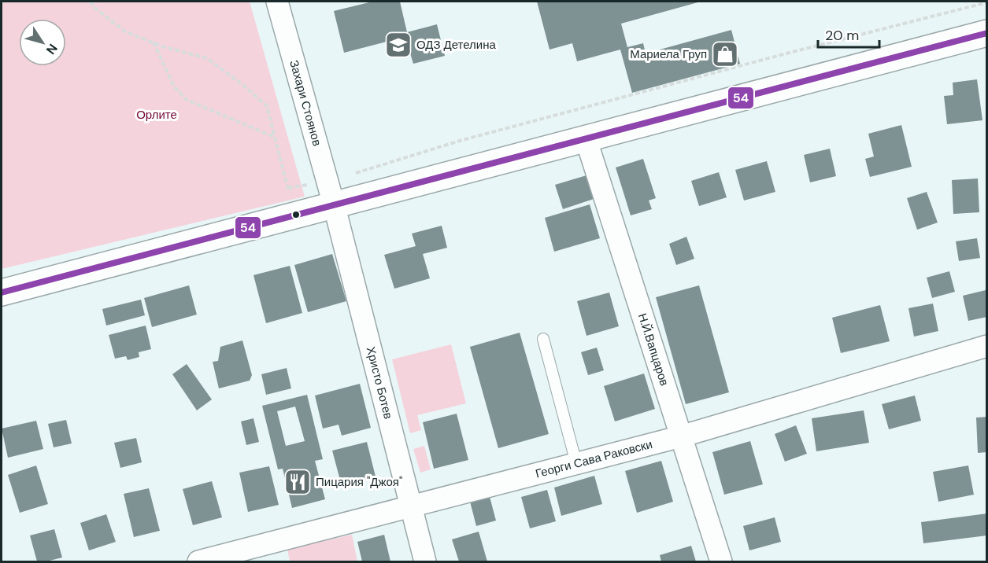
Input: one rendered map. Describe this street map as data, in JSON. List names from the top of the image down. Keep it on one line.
{"streets":{"street":["Захари Стоянов","Н.Й.Вапцаров","Христо Ботев","Георги Сава Раковски"]},"crossings":[["Захари Стоянов","Христо Ботев"],["Н.Й.Вапцаров","Георги Сава Раковски"],["Христо Ботев","Георги Сава Раковски"]],"parks":["Орлите"],"places":{"school or university":["ОДЗ Детелина"],"shop":["Мариела Груп"],"restaurant":["Пицария \"Джоя\""]},"lines":["transit line 54"],"scale_bar":"20 m","north":"bottom right"}
